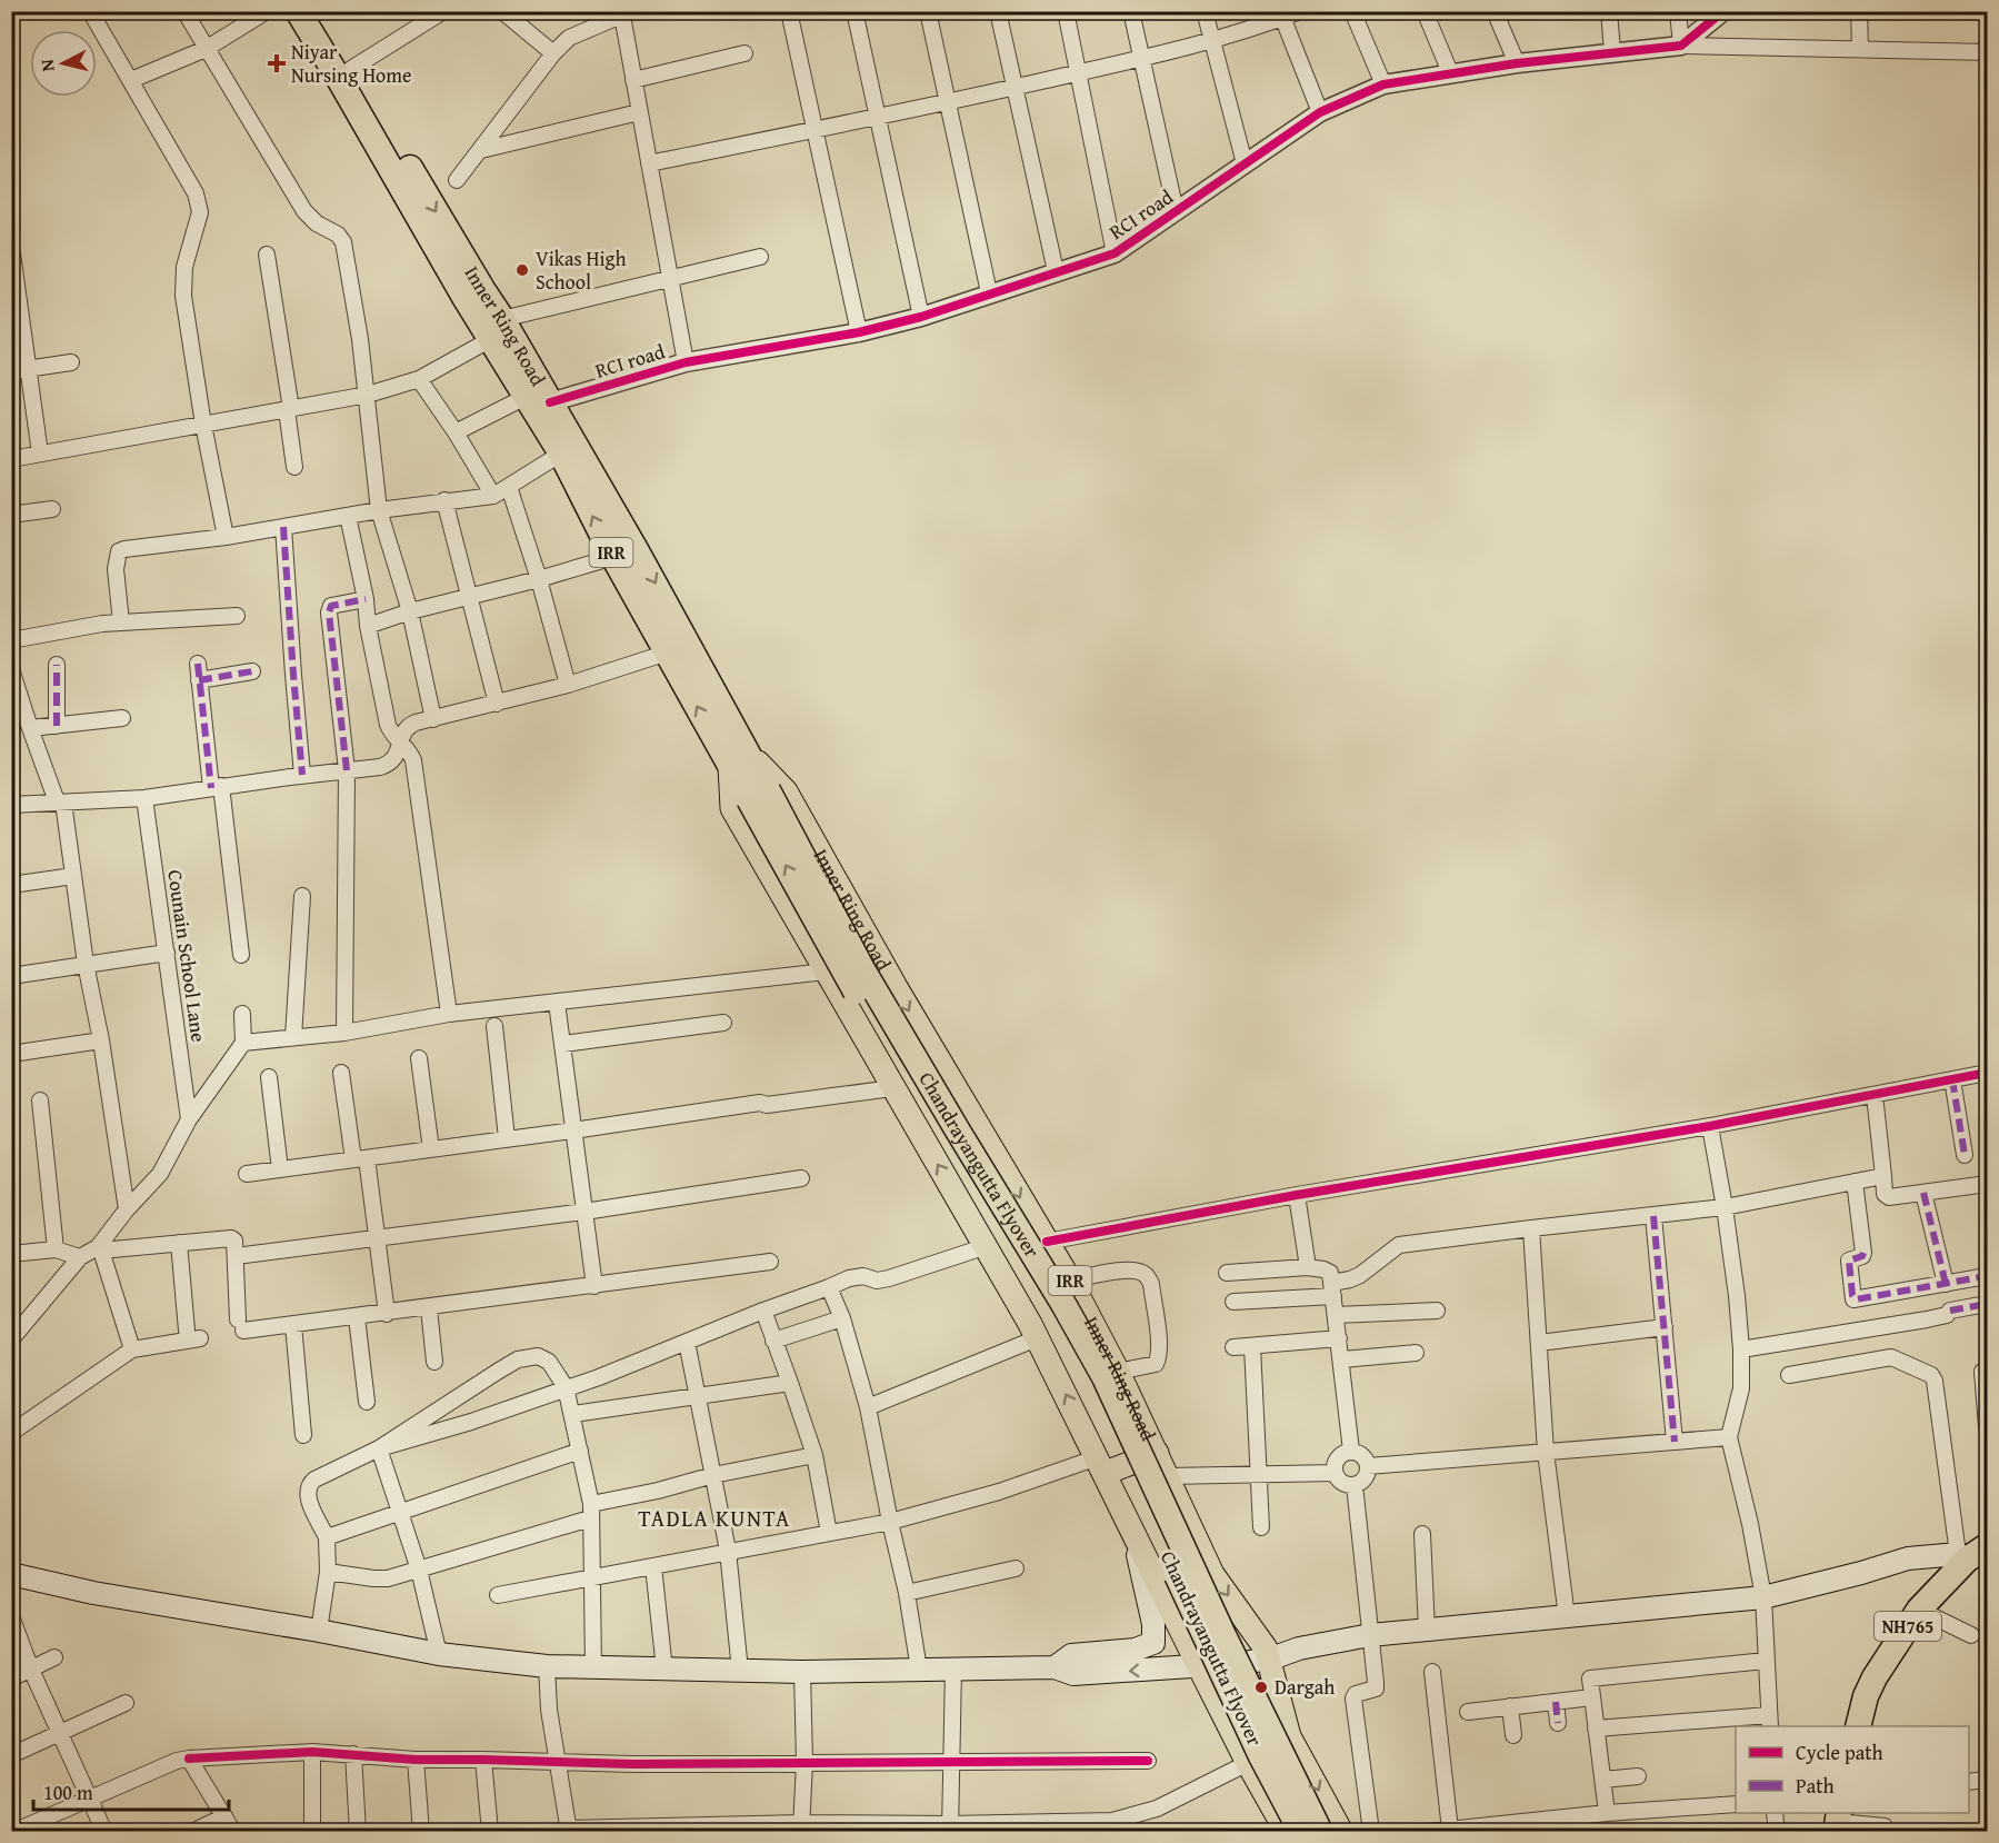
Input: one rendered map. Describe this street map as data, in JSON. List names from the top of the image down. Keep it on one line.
{"streets":{"highway":["Inner Ring Road","IRR","Chandrayangutta Flyover","NH765"],"street":["RCI road","Counain School Lane"]},"crossings":[["RCI road","Inner Ring Road"],["Inner Ring Road","Chandrayangutta Flyover"]],"districts":["TADLA KUNTA"],"places":{"health":["Niyar Nursing Home"],"other":["Vikas High School","Dargah"]},"legend":["Cycle path","Path"],"scale_bar":"100 m","north":"left"}
